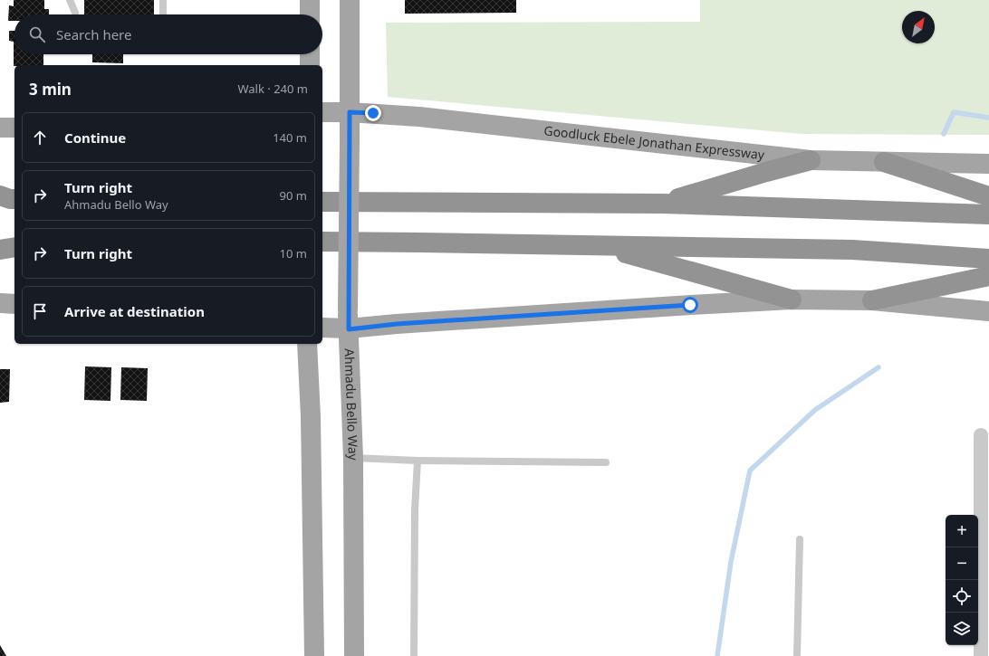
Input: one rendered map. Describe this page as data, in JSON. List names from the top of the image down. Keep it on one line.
{"streets":{"main road":["Goodluck Ebele Jonathan Expressway","Ahmadu Bello Way"]},"crossings":[["Goodluck Ebele Jonathan Expressway","Ahmadu Bello Way"]],"north":"top right","page":{"search":"Search here","heading":["3 min","Walk · 240 m"],"list":[["Continue","140 m"],["Turn right","Ahmadu Bello Way","90 m"],["Turn right","10 m"],"Arrive at destination"],"map_buttons":["+","−"]}}
